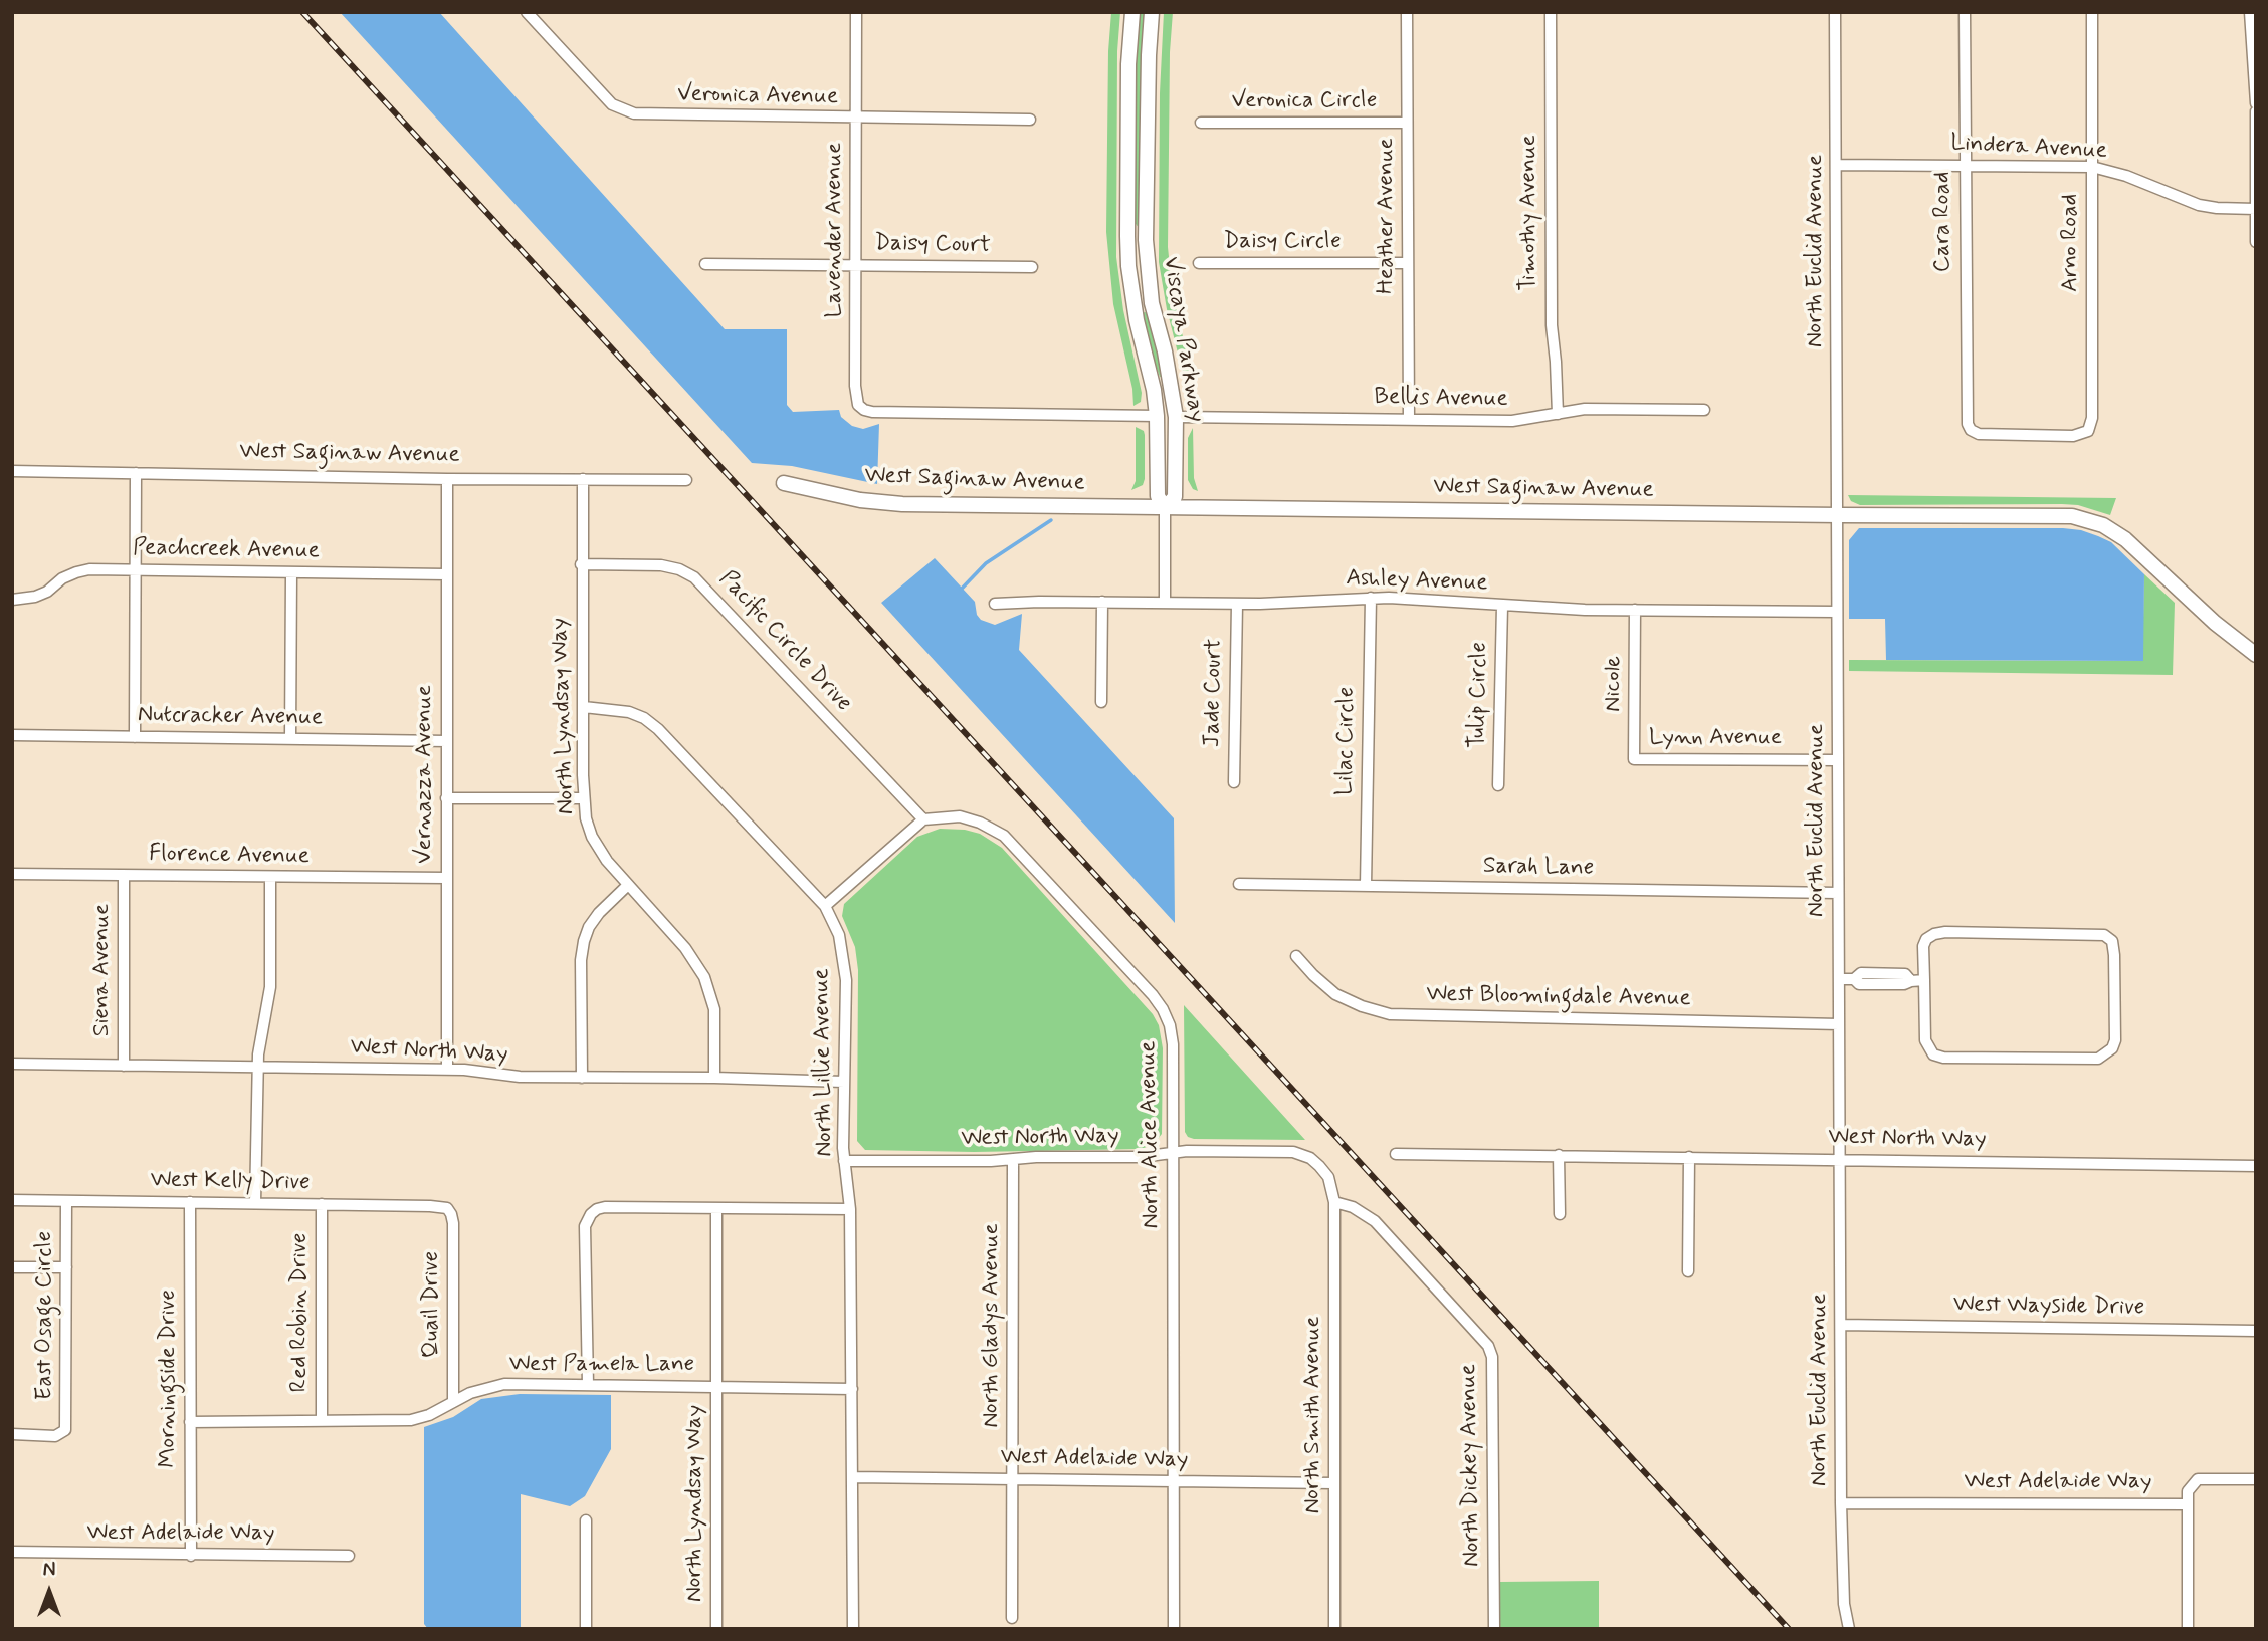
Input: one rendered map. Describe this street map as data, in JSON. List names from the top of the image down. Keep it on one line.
{"streets":{"street":["Veronica Avenue","Veronica Circle","Lindera Avenue","Timothy Avenue","Heather Avenue","Cara Road","Lavender Avenue","Daisy Circle","Arno Road","Daisy Court","North Euclid Avenue","Viscaya Parkway","Bellis Avenue","West Saginaw Avenue","Peachcreek Avenue","Ashley Avenue","Pacific Circle Drive","Nicole","Jade Court","Tulip Circle","North Lyndsay Way","Nutcracker Avenue","Lynn Avenue","Lilac Circle","Vernazza Avenue","Florence Avenue","Sarah Lane","Siena Avenue","West Bloomingdale Avenue","West North Way","North Lillie Avenue","North Alice Avenue","West Kelly Drive","Quail Drive","West Wayside Drive","Red Robin Drive","East Osage Circle","North Gladys Avenue","West Pamela Lane","Morningside Drive","North Smith Avenue","West Adelaide Way","North Dickey Avenue"]},"crossings":[["Veronica Avenue","Lavender Avenue"],["Veronica Circle","Heather Avenue"],["Lindera Avenue","Cara Road"],["Lindera Avenue","Arno Road"],["Lindera Avenue","North Euclid Avenue"],["Timothy Avenue","Bellis Avenue"],["Heather Avenue","Daisy Circle"],["Heather Avenue","Bellis Avenue"],["Cara Road","Arno Road"],["Lavender Avenue","Daisy Court"],["Lavender Avenue","Viscaya Parkway"],["North Euclid Avenue","West Saginaw Avenue"],["North Euclid Avenue","Ashley Avenue"],["North Euclid Avenue","Lynn Avenue"],["North Euclid Avenue","Sarah Lane"],["North Euclid Avenue","West Bloomingdale Avenue"],["North Euclid Avenue","West North Way"],["North Euclid Avenue","West Wayside Drive"],["North Euclid Avenue","West Adelaide Way"],["Viscaya Parkway","Bellis Avenue"],["Viscaya Parkway","West Saginaw Avenue"],["West Saginaw Avenue","North Lyndsay Way"],["West Saginaw Avenue","Vernazza Avenue"],["Peachcreek Avenue","Vernazza Avenue"],["Ashley Avenue","Nicole"],["Ashley Avenue","Jade Court"],["Ashley Avenue","Tulip Circle"],["Ashley Avenue","Lilac Circle"],["Pacific Circle Drive","North Lyndsay Way"],["Pacific Circle Drive","North Alice Avenue"],["Nicole","Lynn Avenue"],["North Lyndsay Way","West North Way"],["North Lyndsay Way","North Lillie Avenue"],["North Lyndsay Way","West Pamela Lane"],["Nutcracker Avenue","Vernazza Avenue"],["Lilac Circle","Sarah Lane"],["Vernazza Avenue","Florence Avenue"],["Vernazza Avenue","West North Way"],["Florence Avenue","Siena Avenue"],["Siena Avenue","West North Way"],["West North Way","North Lillie Avenue"],["West North Way","North Alice Avenue"],["West North Way","North Gladys Avenue"],["West North Way","North Smith Avenue"],["West North Way","North Dickey Avenue"],["North Lillie Avenue","West Pamela Lane"],["North Lillie Avenue","West Adelaide Way"],["North Alice Avenue","West Adelaide Way"],["West Kelly Drive","Quail Drive"],["West Kelly Drive","Red Robin Drive"],["West Kelly Drive","East Osage Circle"],["West Kelly Drive","Morningside Drive"],["Quail Drive","West Pamela Lane"],["Red Robin Drive","West Pamela Lane"],["North Gladys Avenue","West Adelaide Way"],["West Pamela Lane","Morningside Drive"],["Morningside Drive","West Adelaide Way"],["North Smith Avenue","West Adelaide Way"],["North Smith Avenue","North Dickey Avenue"]],"north":"top"}
